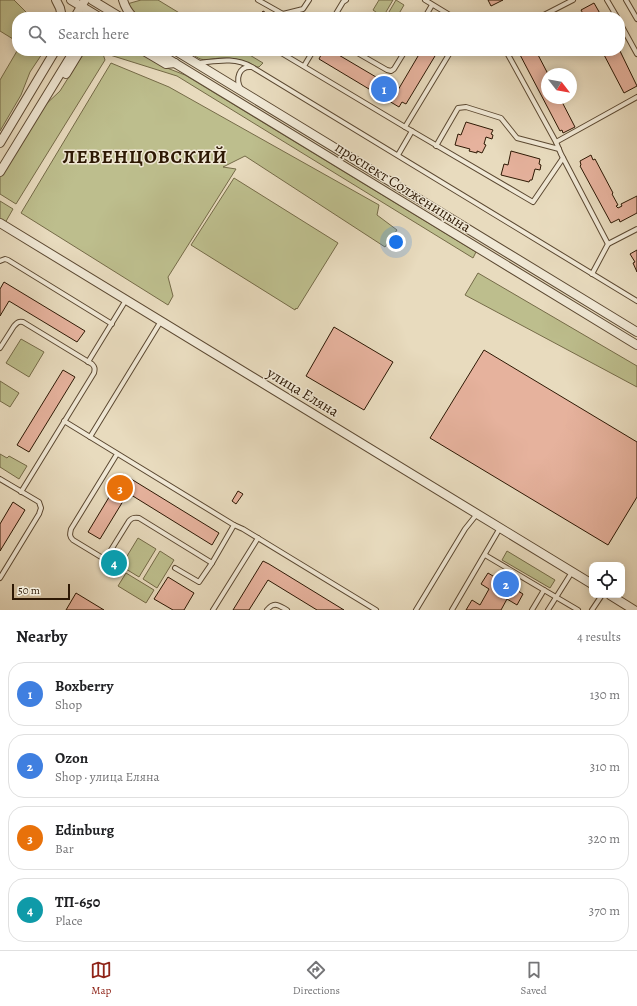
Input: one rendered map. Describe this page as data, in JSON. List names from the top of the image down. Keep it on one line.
{"streets":{"street":["проспект Солженицына","улица Еляна"]},"districts":["ЛЕВЕНЦОВСКИЙ"],"scale_bar":"50 m","north":"bottom right","page":{"search":"Search here","pins":["1","3","4","2"],"scale":"50 m","heading":["Nearby","4 results"],"list":[{"mark":"1","name":"Boxberry","note":"Shop","value":"130 m"},{"mark":"2","name":"Ozon","note":"Shop · улица Еляна","value":"310 m"},{"mark":"3","name":"Edinburg","note":"Bar","value":"320 m"},{"mark":"4","name":"ТП-650","note":"Place","value":"370 m"}],"nav":["Map","Directions","Saved"]}}
